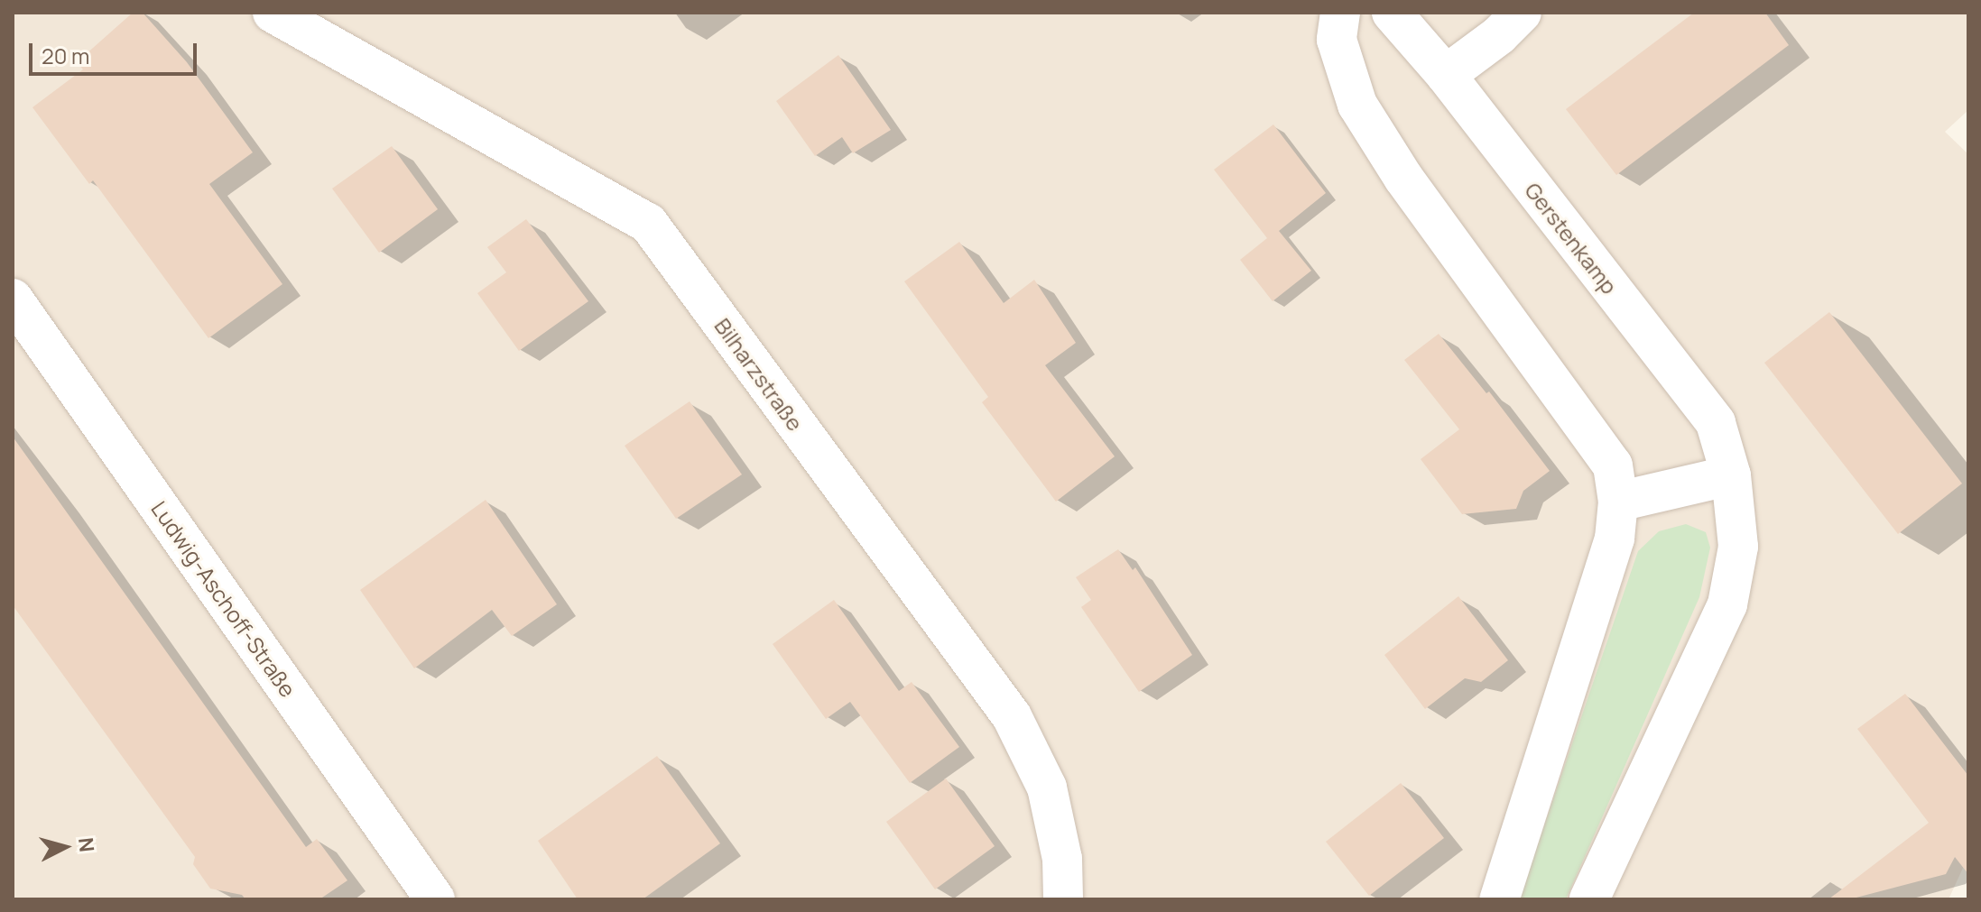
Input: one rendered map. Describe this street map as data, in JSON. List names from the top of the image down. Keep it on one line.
{"streets":{"street":["Gerstenkamp","Bilharzstraße","Ludwig-Aschoff-Straße"]},"scale_bar":"20 m","north":"right"}
